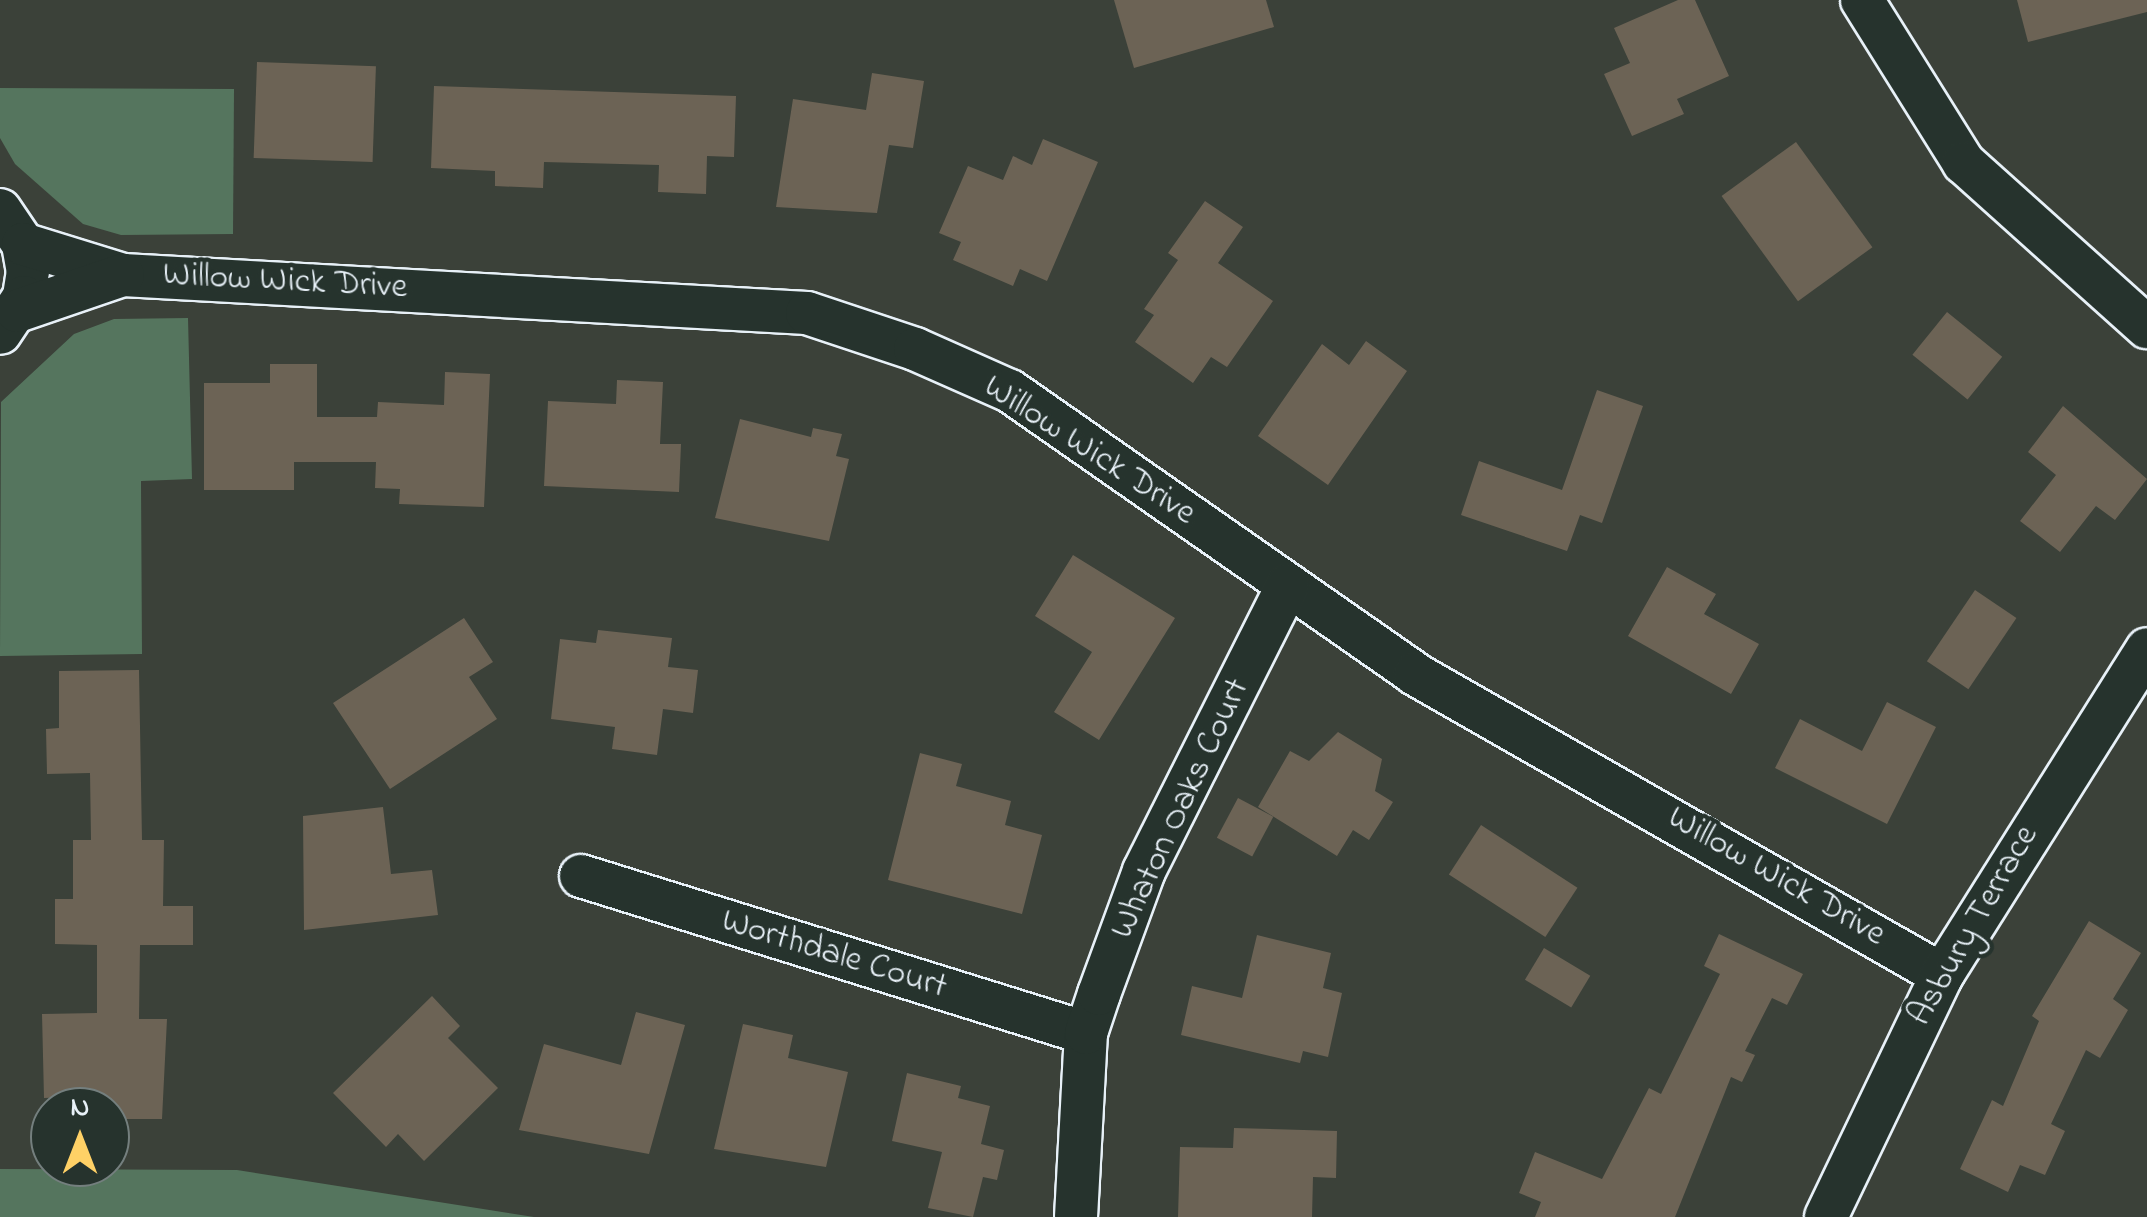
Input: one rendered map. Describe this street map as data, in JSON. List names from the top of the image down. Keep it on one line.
{"streets":{"street":["Willow Wick Drive","Whaton Oaks Court","Asbury Terrace","Worthdale Court"]},"crossings":[["Willow Wick Drive","Whaton Oaks Court"],["Willow Wick Drive","Asbury Terrace"],["Whaton Oaks Court","Worthdale Court"]],"north":"top"}
